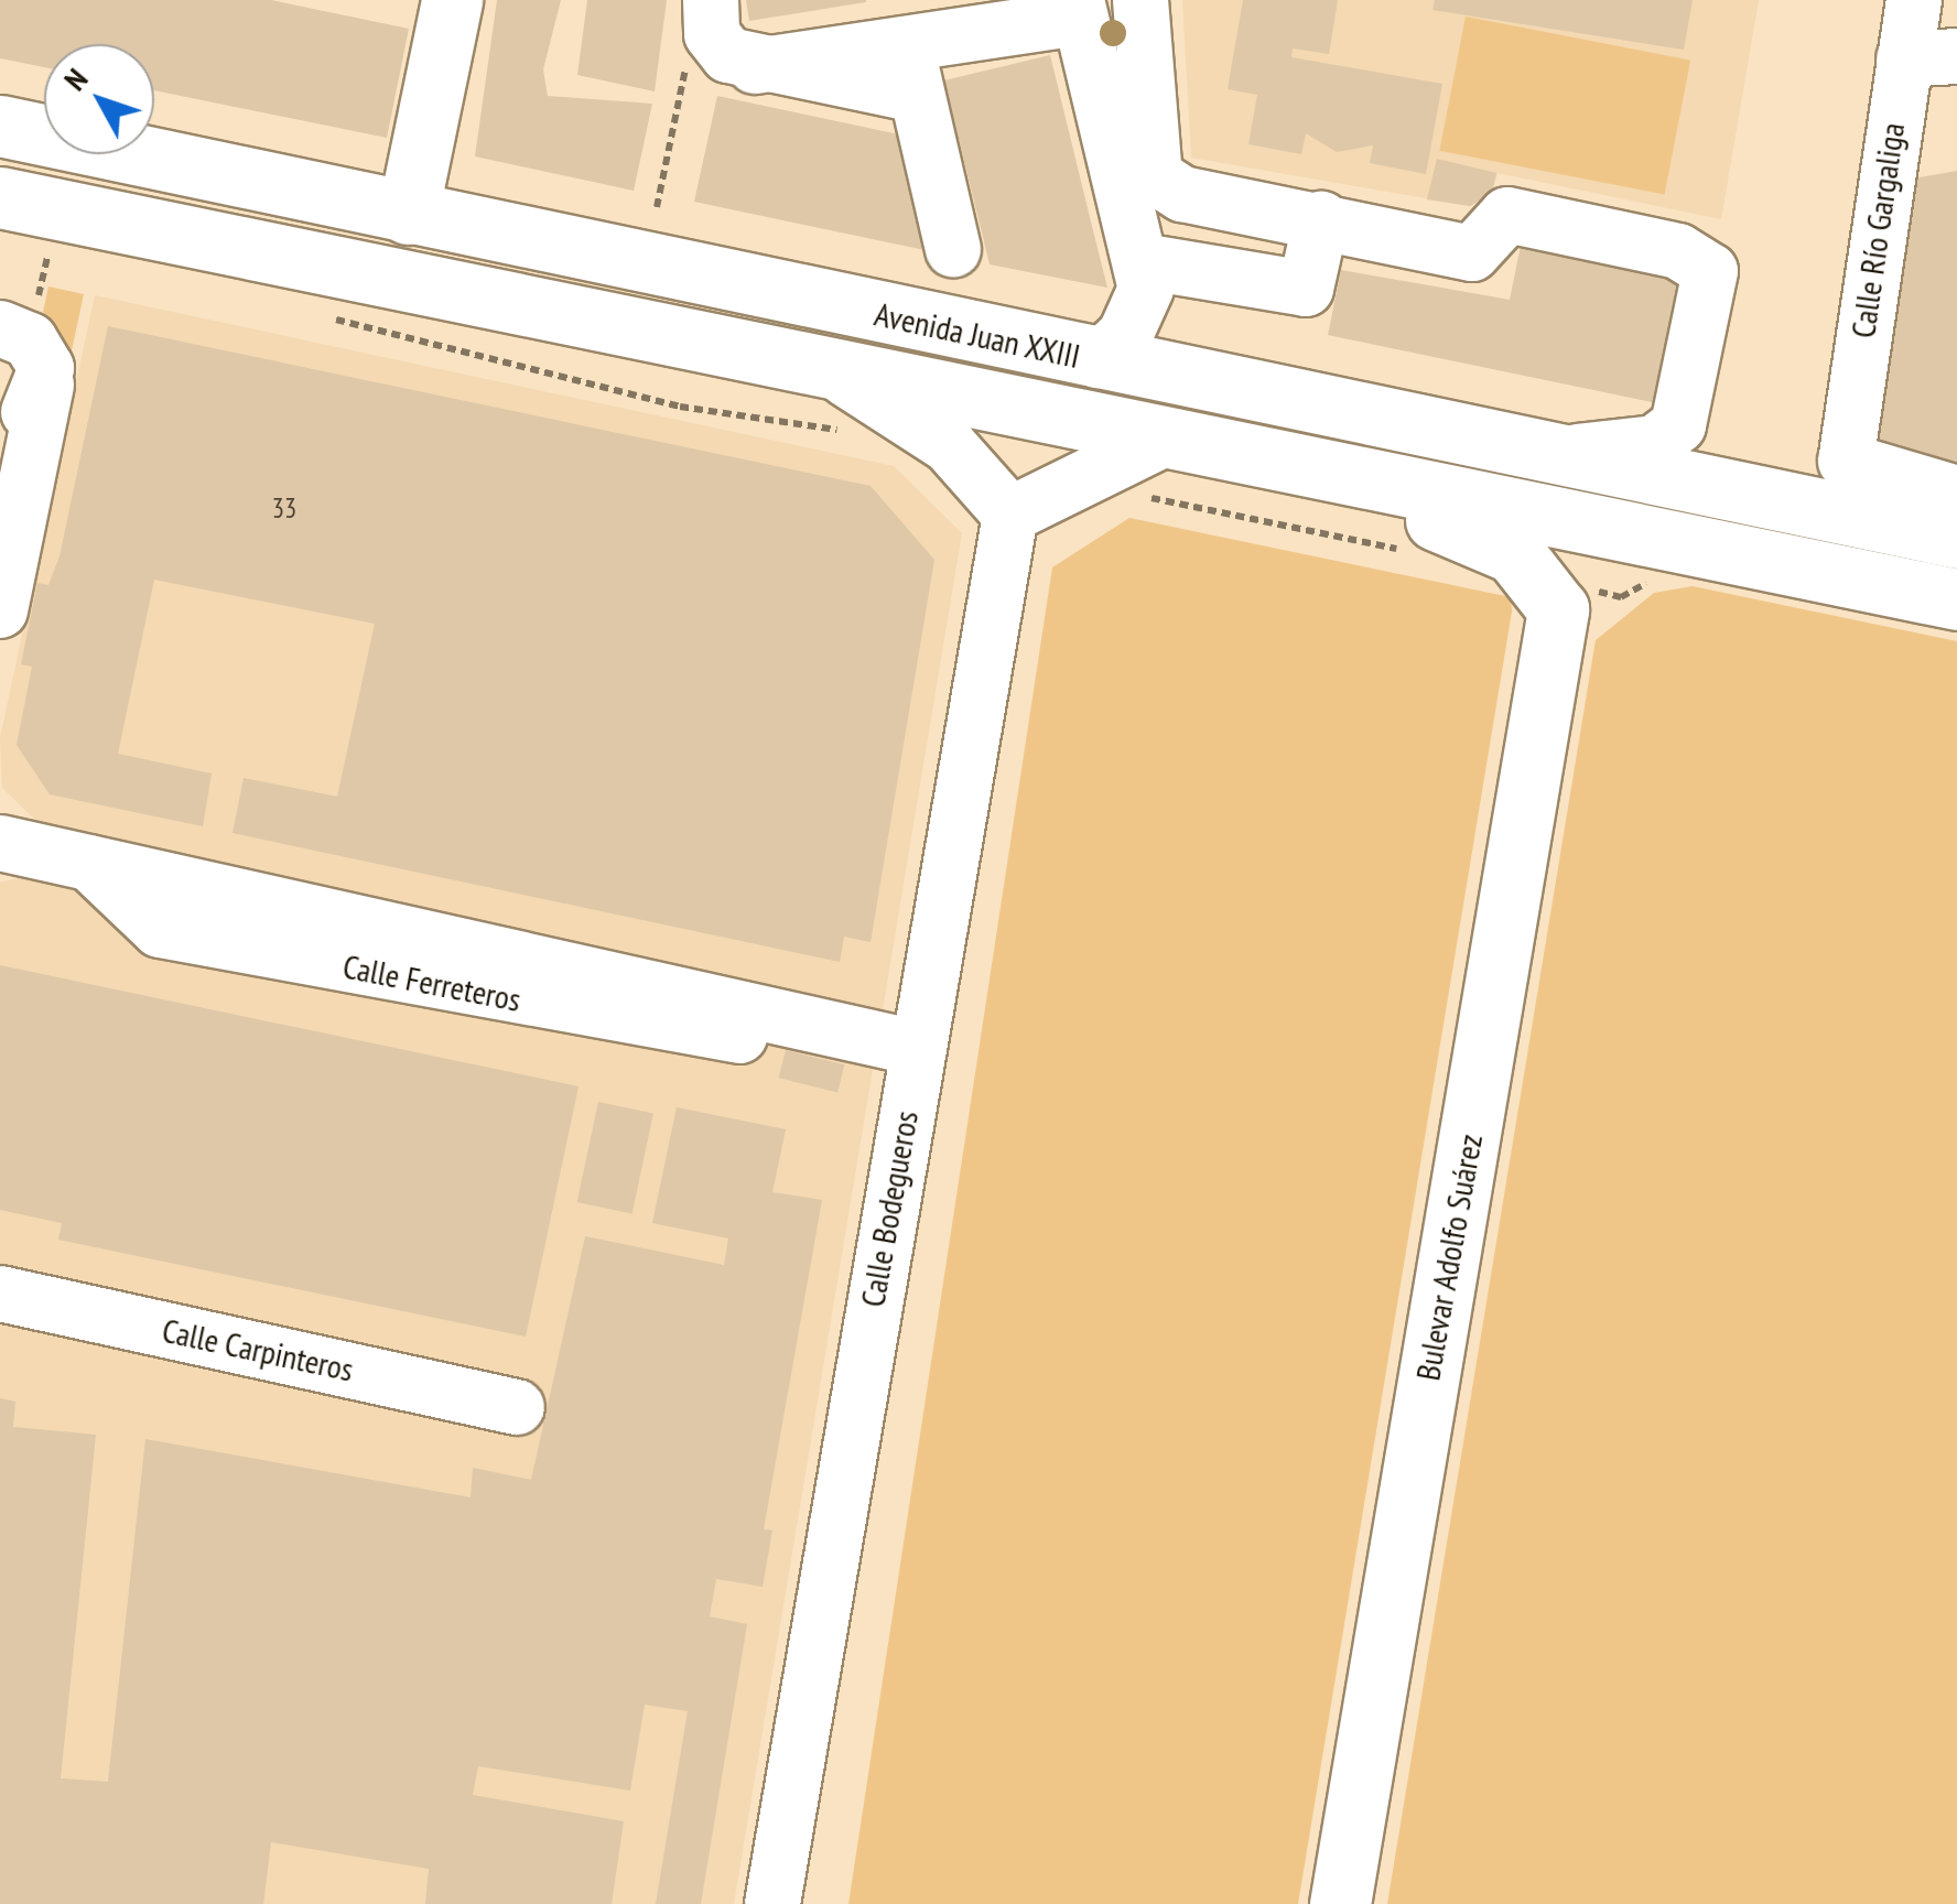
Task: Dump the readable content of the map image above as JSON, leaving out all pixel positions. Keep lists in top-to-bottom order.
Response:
{
  "streets": {
    "main road": ["Avenida Juan XXIII", "Bulevar Adolfo Suárez"],
    "street": [
      "Calle Río Gargaliga",
      "Calle Ferreteros",
      "Calle Bodegueros",
      "Calle Carpinteros"
    ]
  },
  "crossings": [
    ["Avenida Juan XXIII", "Bulevar Adolfo Suárez"],
    ["Calle Ferreteros", "Calle Bodegueros"]
  ],
  "house_numbers": ["33"],
  "north": "top left"
}
